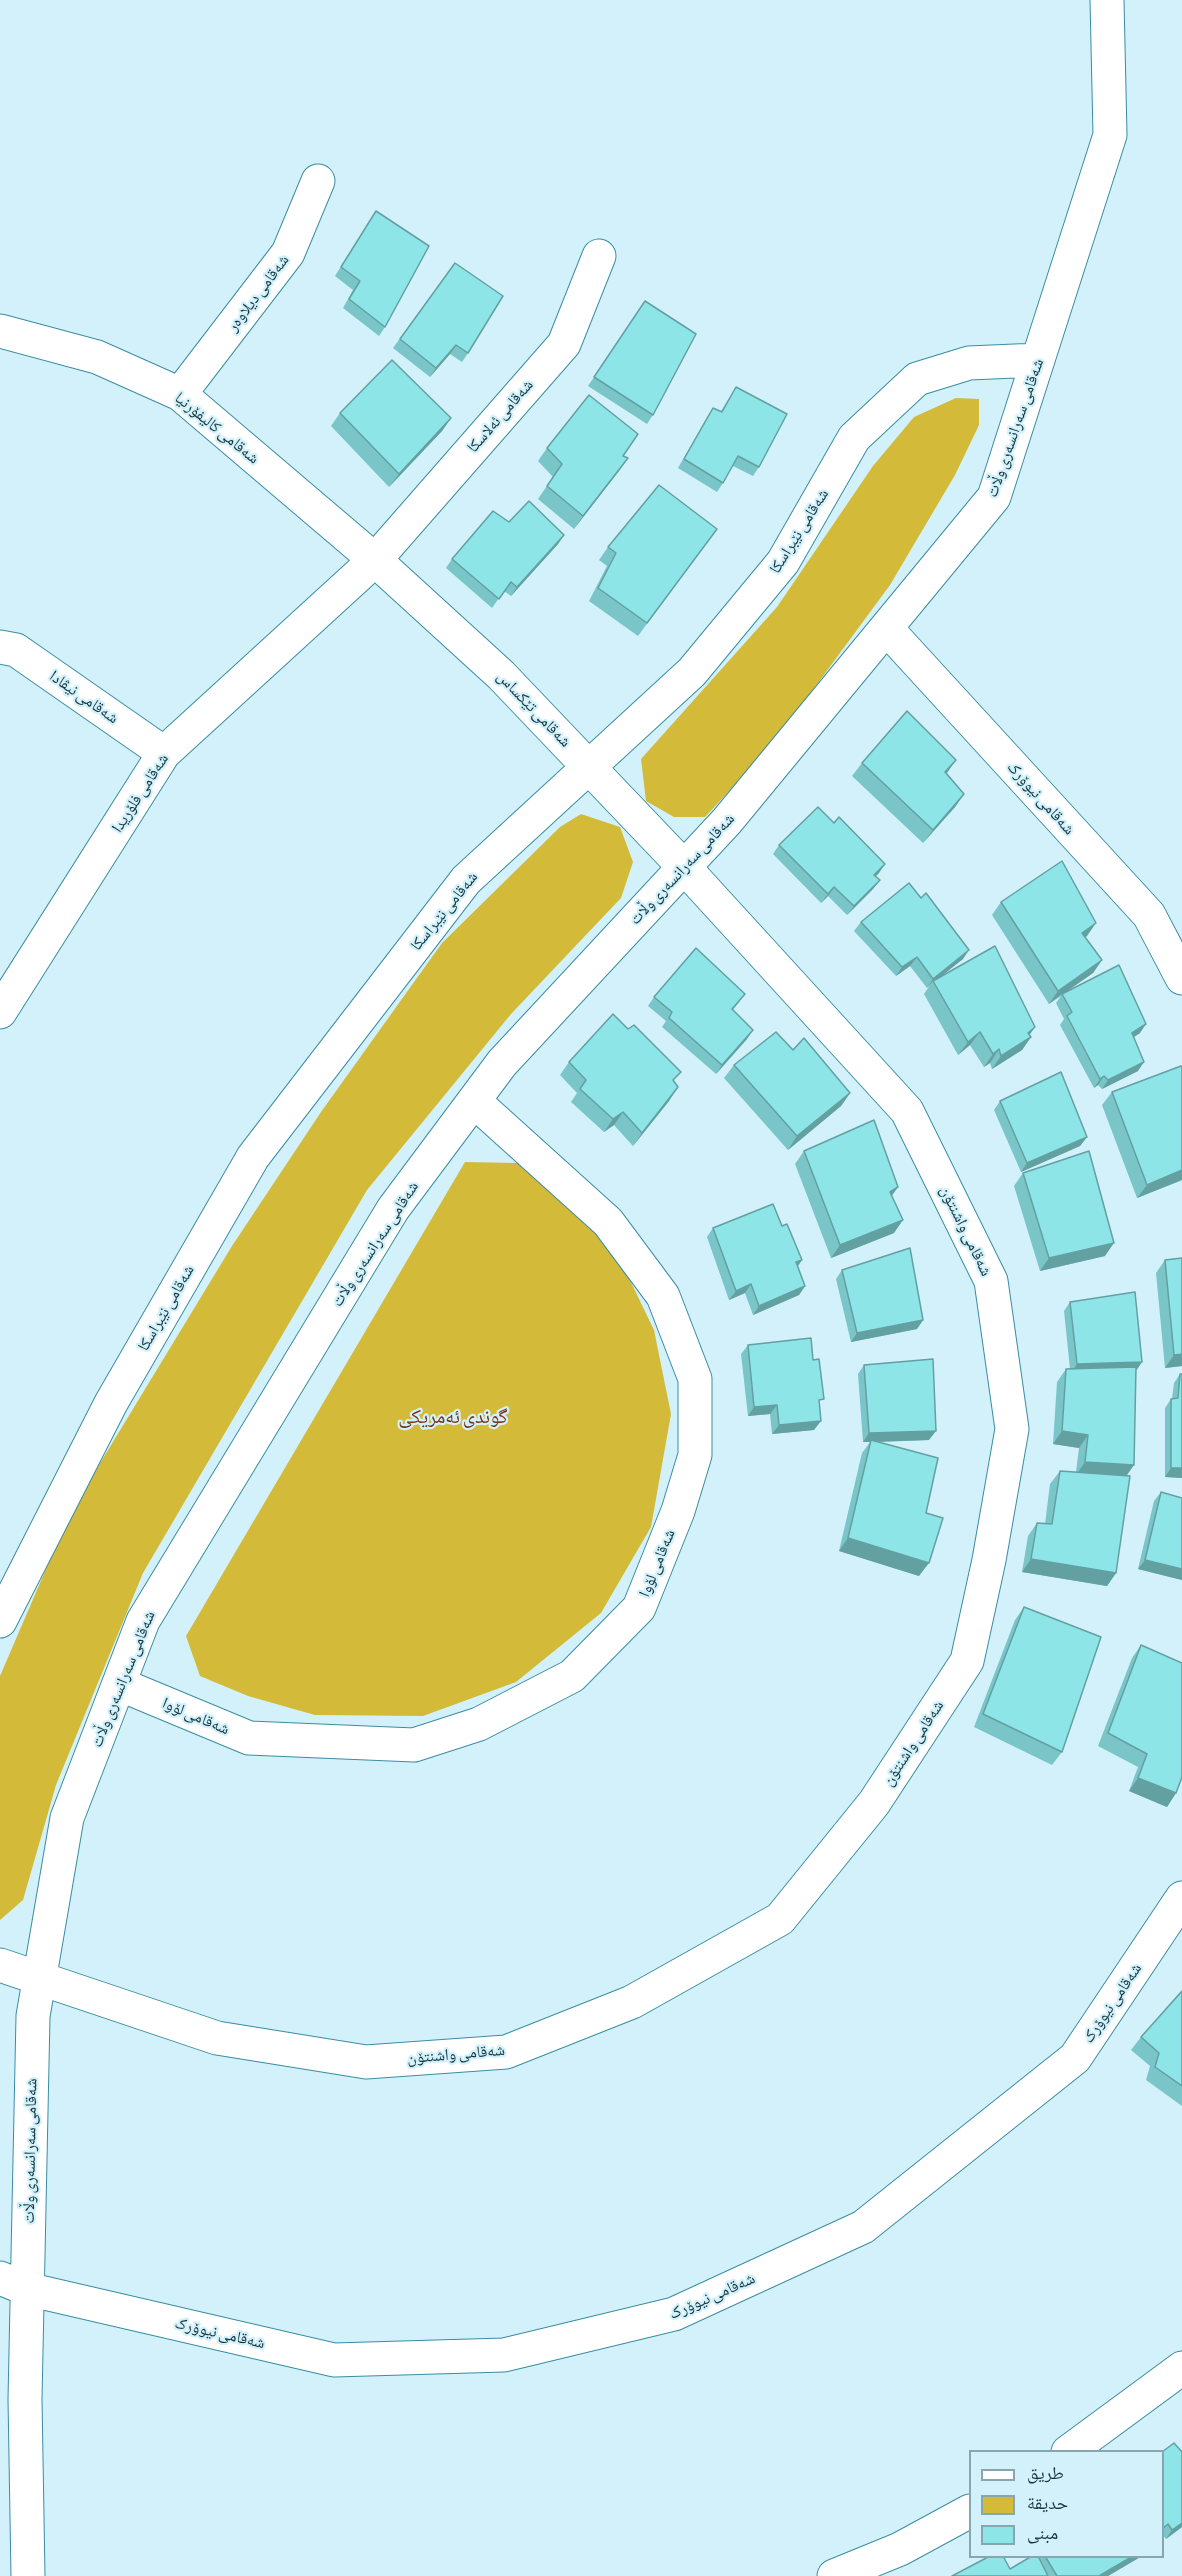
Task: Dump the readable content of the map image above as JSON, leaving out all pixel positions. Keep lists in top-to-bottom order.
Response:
{
  "streets": {
    "street": [
      "شەقامی دیلاوەر",
      "شەقامی ئەلاسکا",
      "شەقامی کالیفۆرنیا",
      "شەقامی سەرانسەری وڵات",
      "شەقامی نێبراسکا",
      "شەقامی نیڤادا",
      "شەقامی تێکساس",
      "شەقامی فلۆریدا",
      "شەقامی نیوۆرک",
      "شەقامی واشنتۆن",
      "شەقامی لۆوا"
    ]
  },
  "crossings": [
    ["شەقامی دیلاوەر", "شەقامی کالیفۆرنیا"],
    ["شەقامی ئەلاسکا", "شەقامی کالیفۆرنیا"],
    ["شەقامی ئەلاسکا", "شەقامی تێکساس"],
    ["شەقامی ئەلاسکا", "شەقامی فلۆریدا"],
    ["شەقامی کالیفۆرنیا", "شەقامی تێکساس"],
    ["شەقامی کالیفۆرنیا", "شەقامی فلۆریدا"],
    ["شەقامی سەرانسەری وڵات", "شەقامی نێبراسکا"],
    ["شەقامی سەرانسەری وڵات", "شەقامی تێکساس"],
    ["شەقامی سەرانسەری وڵات", "شەقامی نیوۆرک"],
    ["شەقامی سەرانسەری وڵات", "شەقامی واشنتۆن"],
    ["شەقامی سەرانسەری وڵات", "شەقامی لۆوا"],
    ["شەقامی نێبراسکا", "شەقامی تێکساس"],
    ["شەقامی نیڤادا", "شەقامی فلۆریدا"],
    ["شەقامی تێکساس", "شەقامی فلۆریدا"],
    ["شەقامی تێکساس", "شەقامی واشنتۆن"]
  ],
  "districts": ["گوندی ئەمریکی"],
  "legend": ["طريق", "حديقة", "مبنى"]
}
